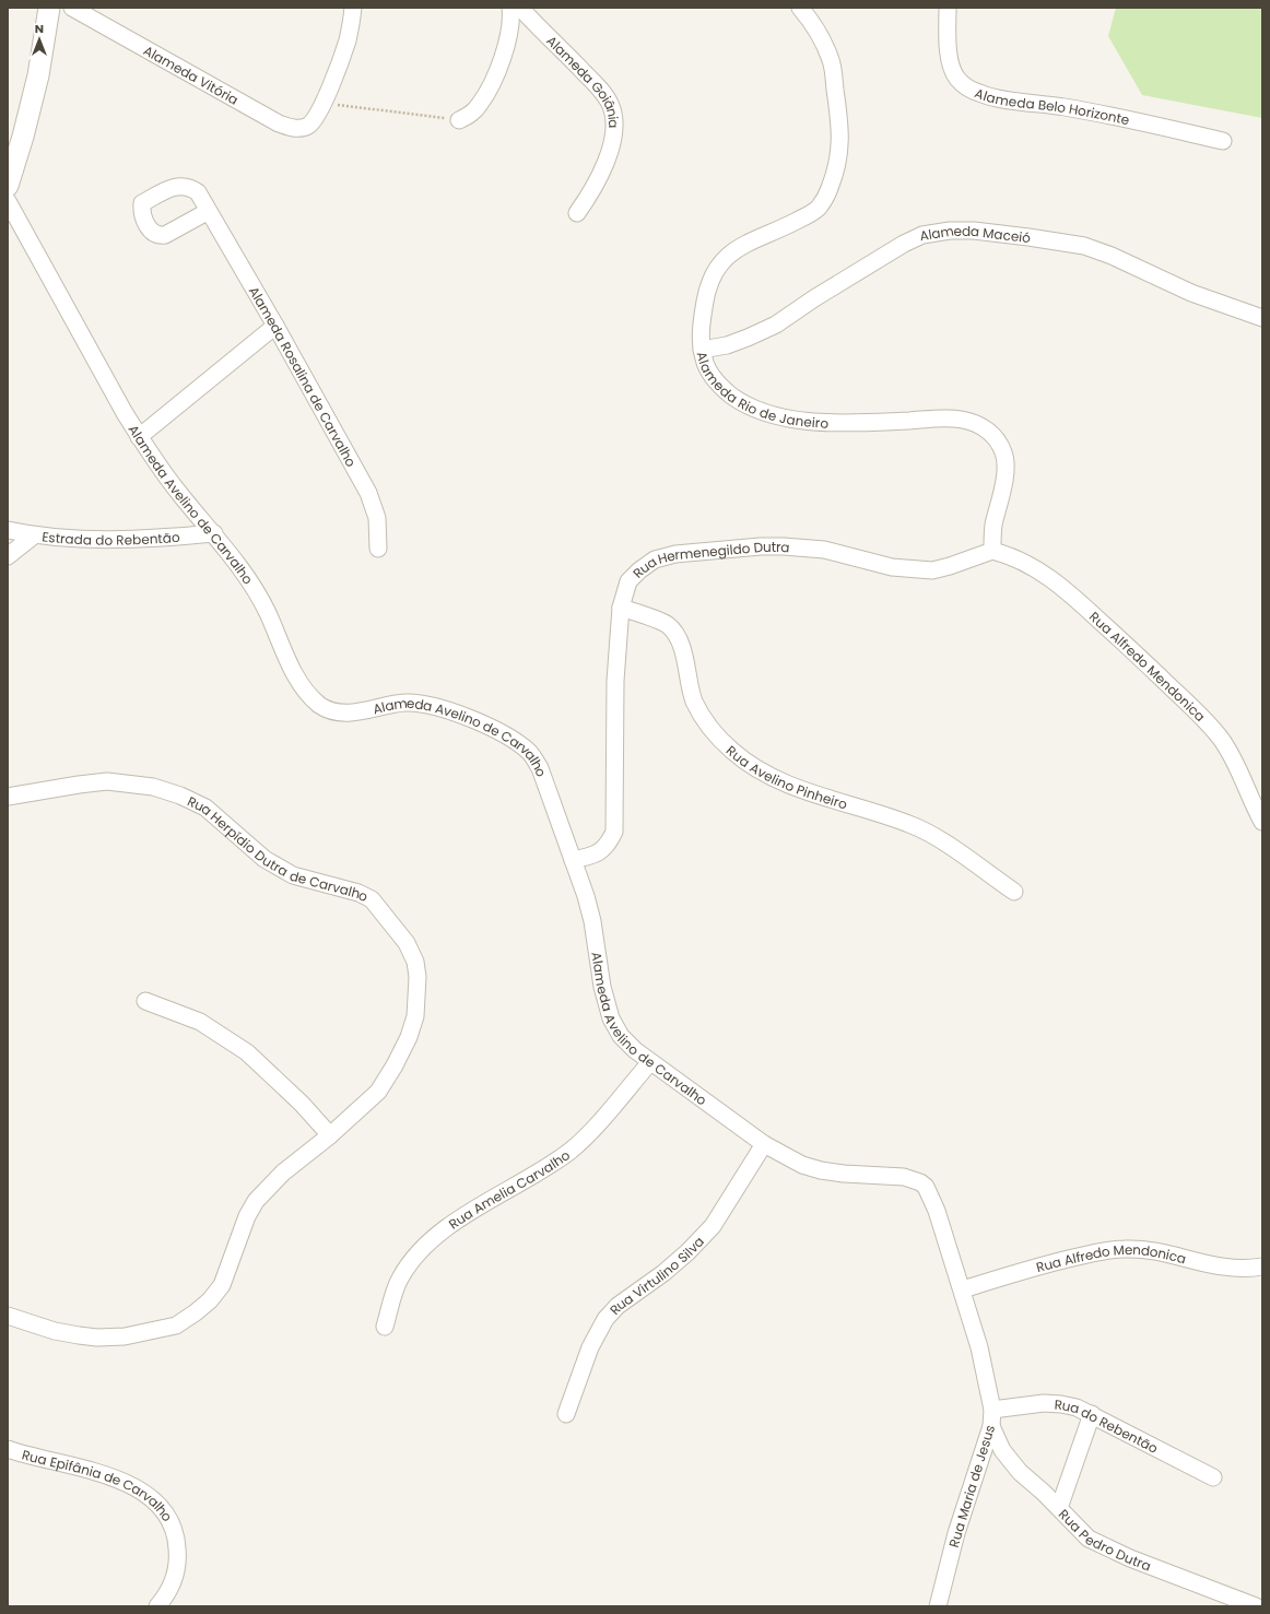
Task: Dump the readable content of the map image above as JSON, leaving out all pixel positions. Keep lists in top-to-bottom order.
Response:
{
  "streets": {
    "street": [
      "Alameda Vitória",
      "Alameda Goiânia",
      "Alameda Belo Horizonte",
      "Alameda Maceió",
      "Alameda Rosalina de Carvalho",
      "Alameda Rio de Janeiro",
      "Alameda Avelino de Carvalho",
      "Estrada do Rebentão",
      "Rua Hermenegildo Dutra",
      "Rua Alfredo Mendonica",
      "Rua Avelino Pinheiro",
      "Rua Herpídio Dutra de Carvalho",
      "Rua Amelia Carvalho",
      "Rua Virtulino Silva",
      "Rua do Rebentão",
      "Rua Maria de Jesus",
      "Rua Epifânia de Carvalho",
      "Rua Pedro Dutra"
    ]
  },
  "crossings": [
    ["Alameda Maceió", "Alameda Rio de Janeiro"],
    ["Alameda Rio de Janeiro", "Rua Hermenegildo Dutra"],
    ["Alameda Rio de Janeiro", "Rua Alfredo Mendonica"],
    ["Alameda Avelino de Carvalho", "Estrada do Rebentão"],
    ["Alameda Avelino de Carvalho", "Rua Hermenegildo Dutra"],
    ["Alameda Avelino de Carvalho", "Rua Alfredo Mendonica"],
    ["Alameda Avelino de Carvalho", "Rua Amelia Carvalho"],
    ["Alameda Avelino de Carvalho", "Rua Virtulino Silva"],
    ["Alameda Avelino de Carvalho", "Rua Maria de Jesus"],
    ["Rua Hermenegildo Dutra", "Rua Alfredo Mendonica"],
    ["Rua Hermenegildo Dutra", "Rua Avelino Pinheiro"],
    ["Rua Alfredo Mendonica", "Rua Maria de Jesus"],
    ["Rua do Rebentão", "Rua Maria de Jesus"],
    ["Rua do Rebentão", "Rua Pedro Dutra"],
    ["Rua Maria de Jesus", "Rua Pedro Dutra"]
  ],
  "north": "top"
}
